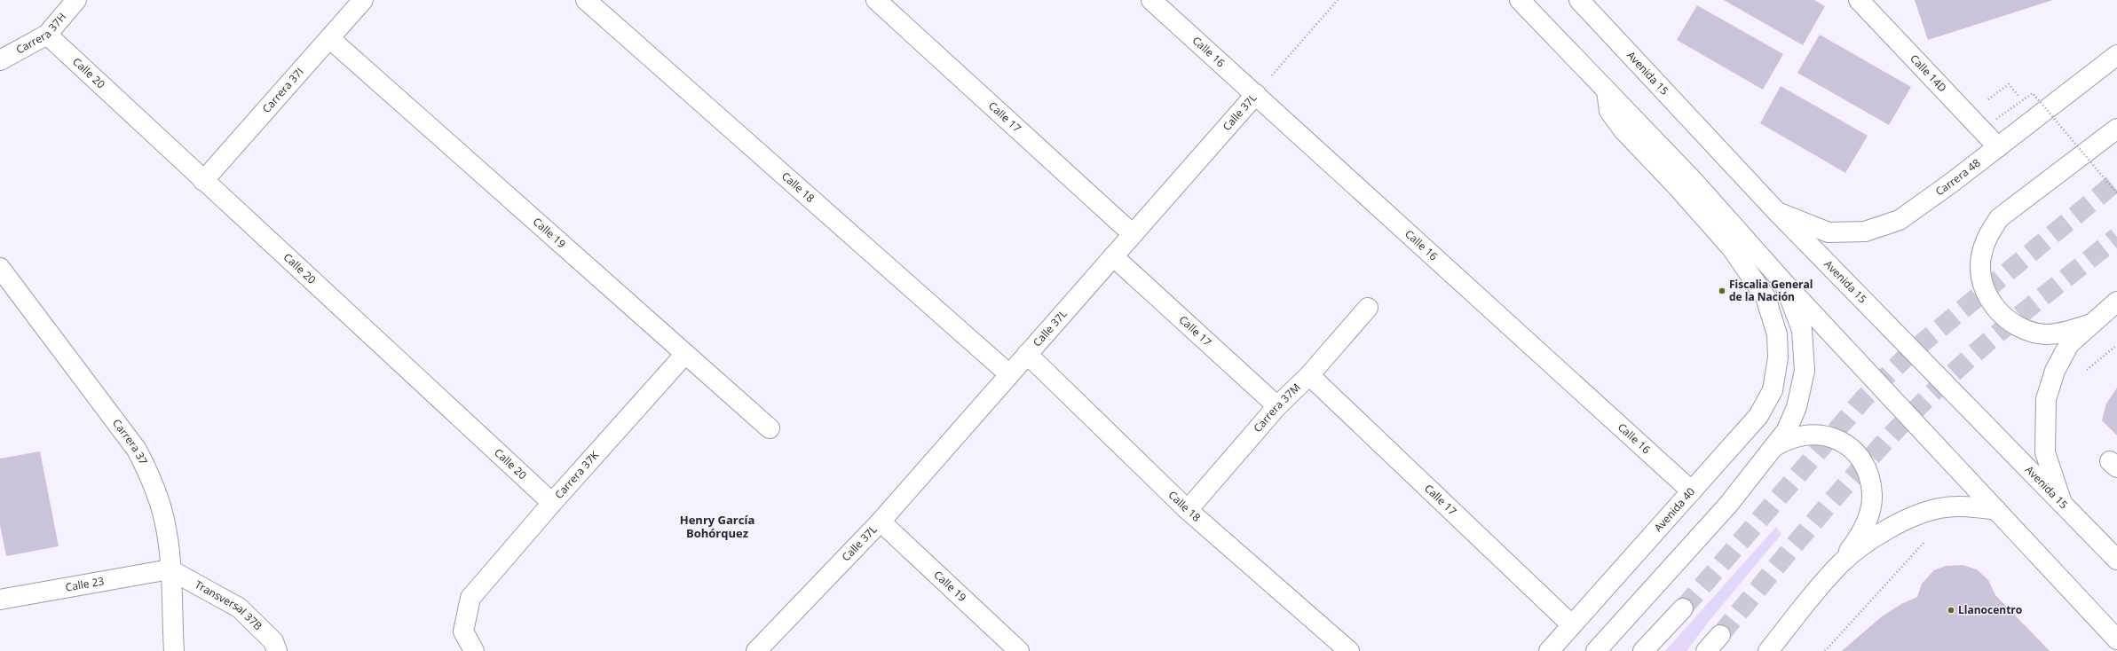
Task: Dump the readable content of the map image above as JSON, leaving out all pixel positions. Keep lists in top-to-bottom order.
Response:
{
  "streets": {
    "main road": [
      "Carrera 37H",
      "Calle 16",
      "Calle 20",
      "Avenida 15",
      "Calle 14D",
      "Carrera 37I",
      "Calle 37L",
      "Calle 17",
      "Carrera 48",
      "Calle 18",
      "Calle 19",
      "Carrera 37M",
      "Carrera 37",
      "Carrera 37K",
      "Avenida 40",
      "Calle 23",
      "Transversal 37B"
    ]
  },
  "crossings": [
    ["Carrera 37H", "Calle 20"],
    ["Calle 16", "Calle 37L"],
    ["Calle 16", "Avenida 40"],
    ["Calle 20", "Carrera 37I"],
    ["Calle 20", "Carrera 37K"],
    ["Avenida 15", "Carrera 48"],
    ["Calle 14D", "Carrera 48"],
    ["Carrera 37I", "Calle 19"],
    ["Calle 37L", "Calle 17"],
    ["Calle 37L", "Calle 18"],
    ["Calle 37L", "Calle 19"],
    ["Calle 17", "Carrera 37M"],
    ["Calle 17", "Avenida 40"],
    ["Calle 18", "Carrera 37M"],
    ["Calle 19", "Carrera 37K"],
    ["Carrera 37", "Calle 23"],
    ["Carrera 37", "Transversal 37B"],
    ["Calle 23", "Transversal 37B"]
  ],
  "districts": ["Henry García Bohórquez"],
  "places": ["Fiscalia General de la Nación", "Llanocentro"]
}
